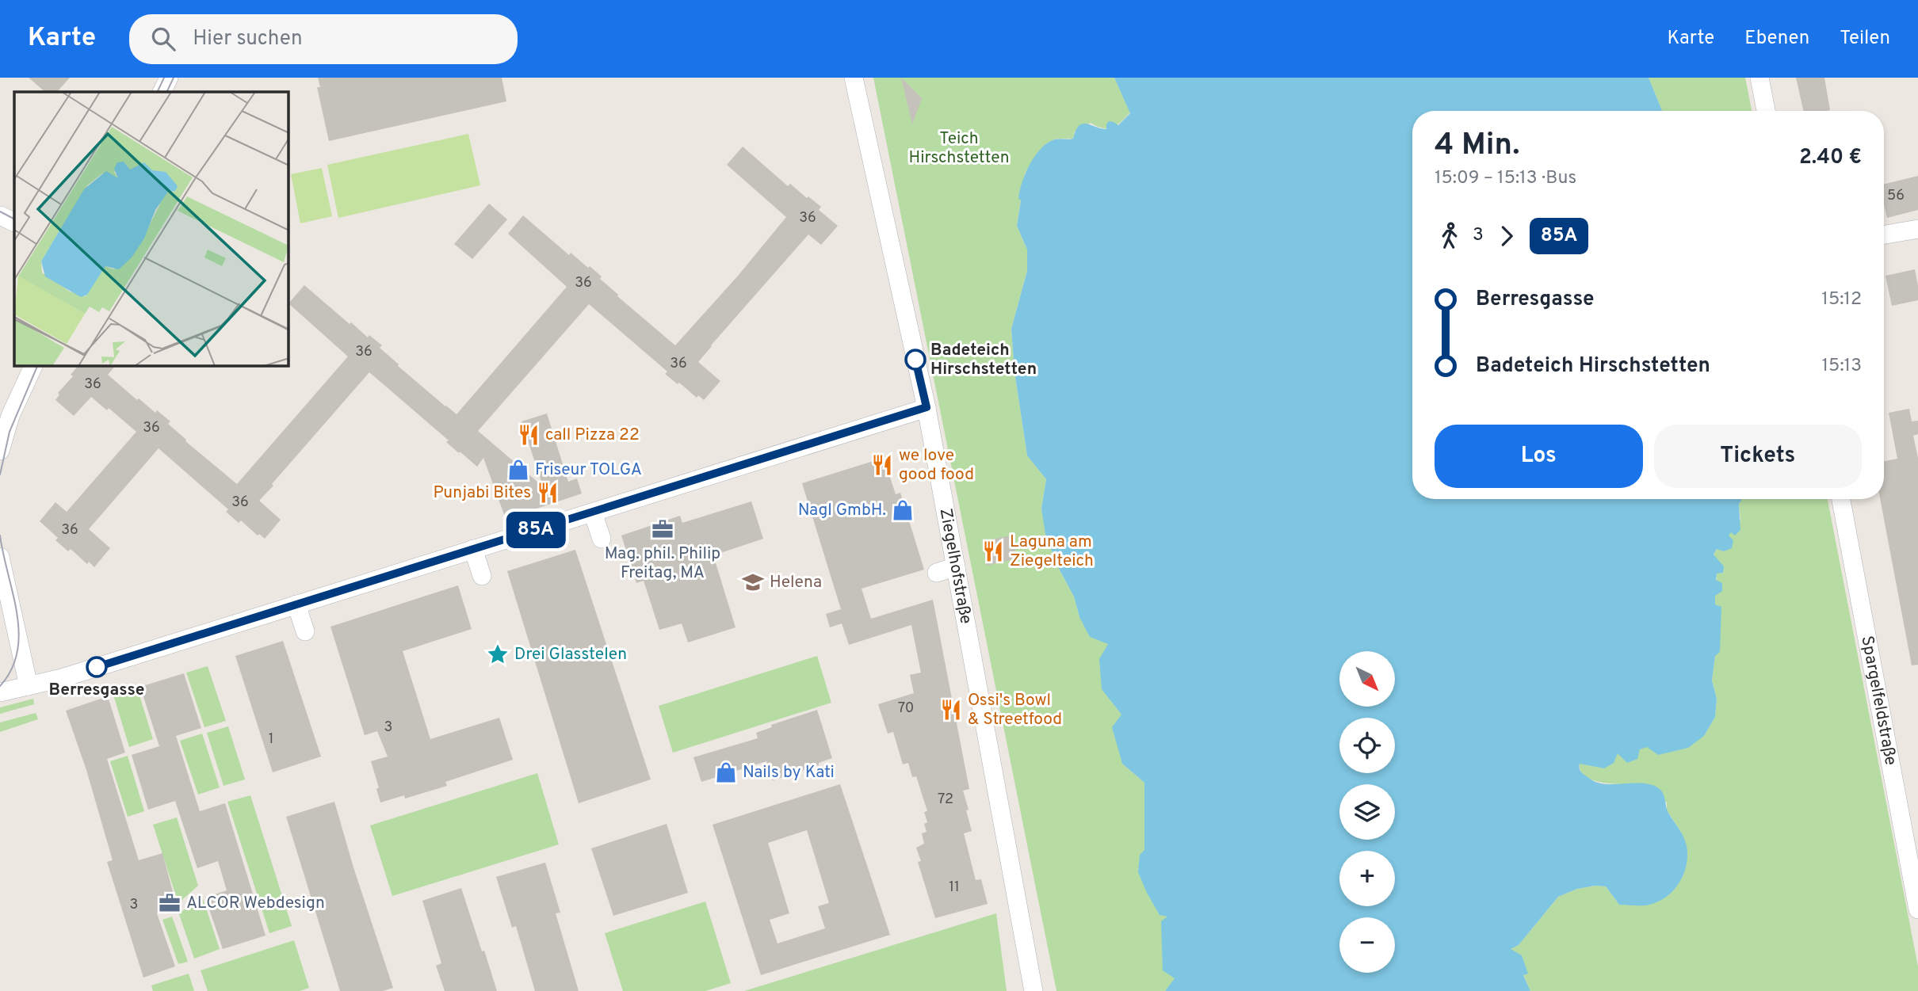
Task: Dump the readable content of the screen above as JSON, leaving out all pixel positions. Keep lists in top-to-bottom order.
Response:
{
  "streets": {
    "street": ["Ziegelhofstraße", "Spargelfeldstraße"]
  },
  "parks": ["Teich Hirschstetten"],
  "places": {
    "other": ["Badeteich Hirschstetten", "Berresgasse"],
    "restaurant": [
      "call Pizza 22",
      "we love good food",
      "Punjabi Bites",
      "Laguna am Ziegelteich",
      "Ossi's Bowl & Streetfood"
    ],
    "shop": ["Friseur TOLGA", "Nagl GmbH.", "Nails by Kati"],
    "office": ["Mag. phil. Philip Freitag, MA", "ALCOR Webdesign"],
    "school or university": ["Helena"],
    "place": ["Drei Glasstelen"]
  },
  "lines": ["bus line 85A"],
  "house_numbers": [
    "56",
    "36",
    "36",
    "36",
    "36",
    "36",
    "36",
    "36",
    "36",
    "70",
    "3",
    "1",
    "72",
    "11",
    "3"
  ],
  "north": "bottom right",
  "page": {
    "header": "Karte",
    "search": "Hier suchen",
    "nav": ["Karte", "Ebenen", "Teilen"],
    "on_map": "85A",
    "heading": ["4 Min.", "15:09 – 15:13 · Bus", "2.40 €"],
    "legs": ["3", "85A"],
    "list": [
      {
        "name": "Berresgasse",
        "value": "15:12"
      },
      {
        "name": "Badeteich Hirschstetten",
        "value": "15:13"
      }
    ],
    "buttons": ["Los", "Tickets"],
    "map_buttons": ["+", "−"]
  }
}
